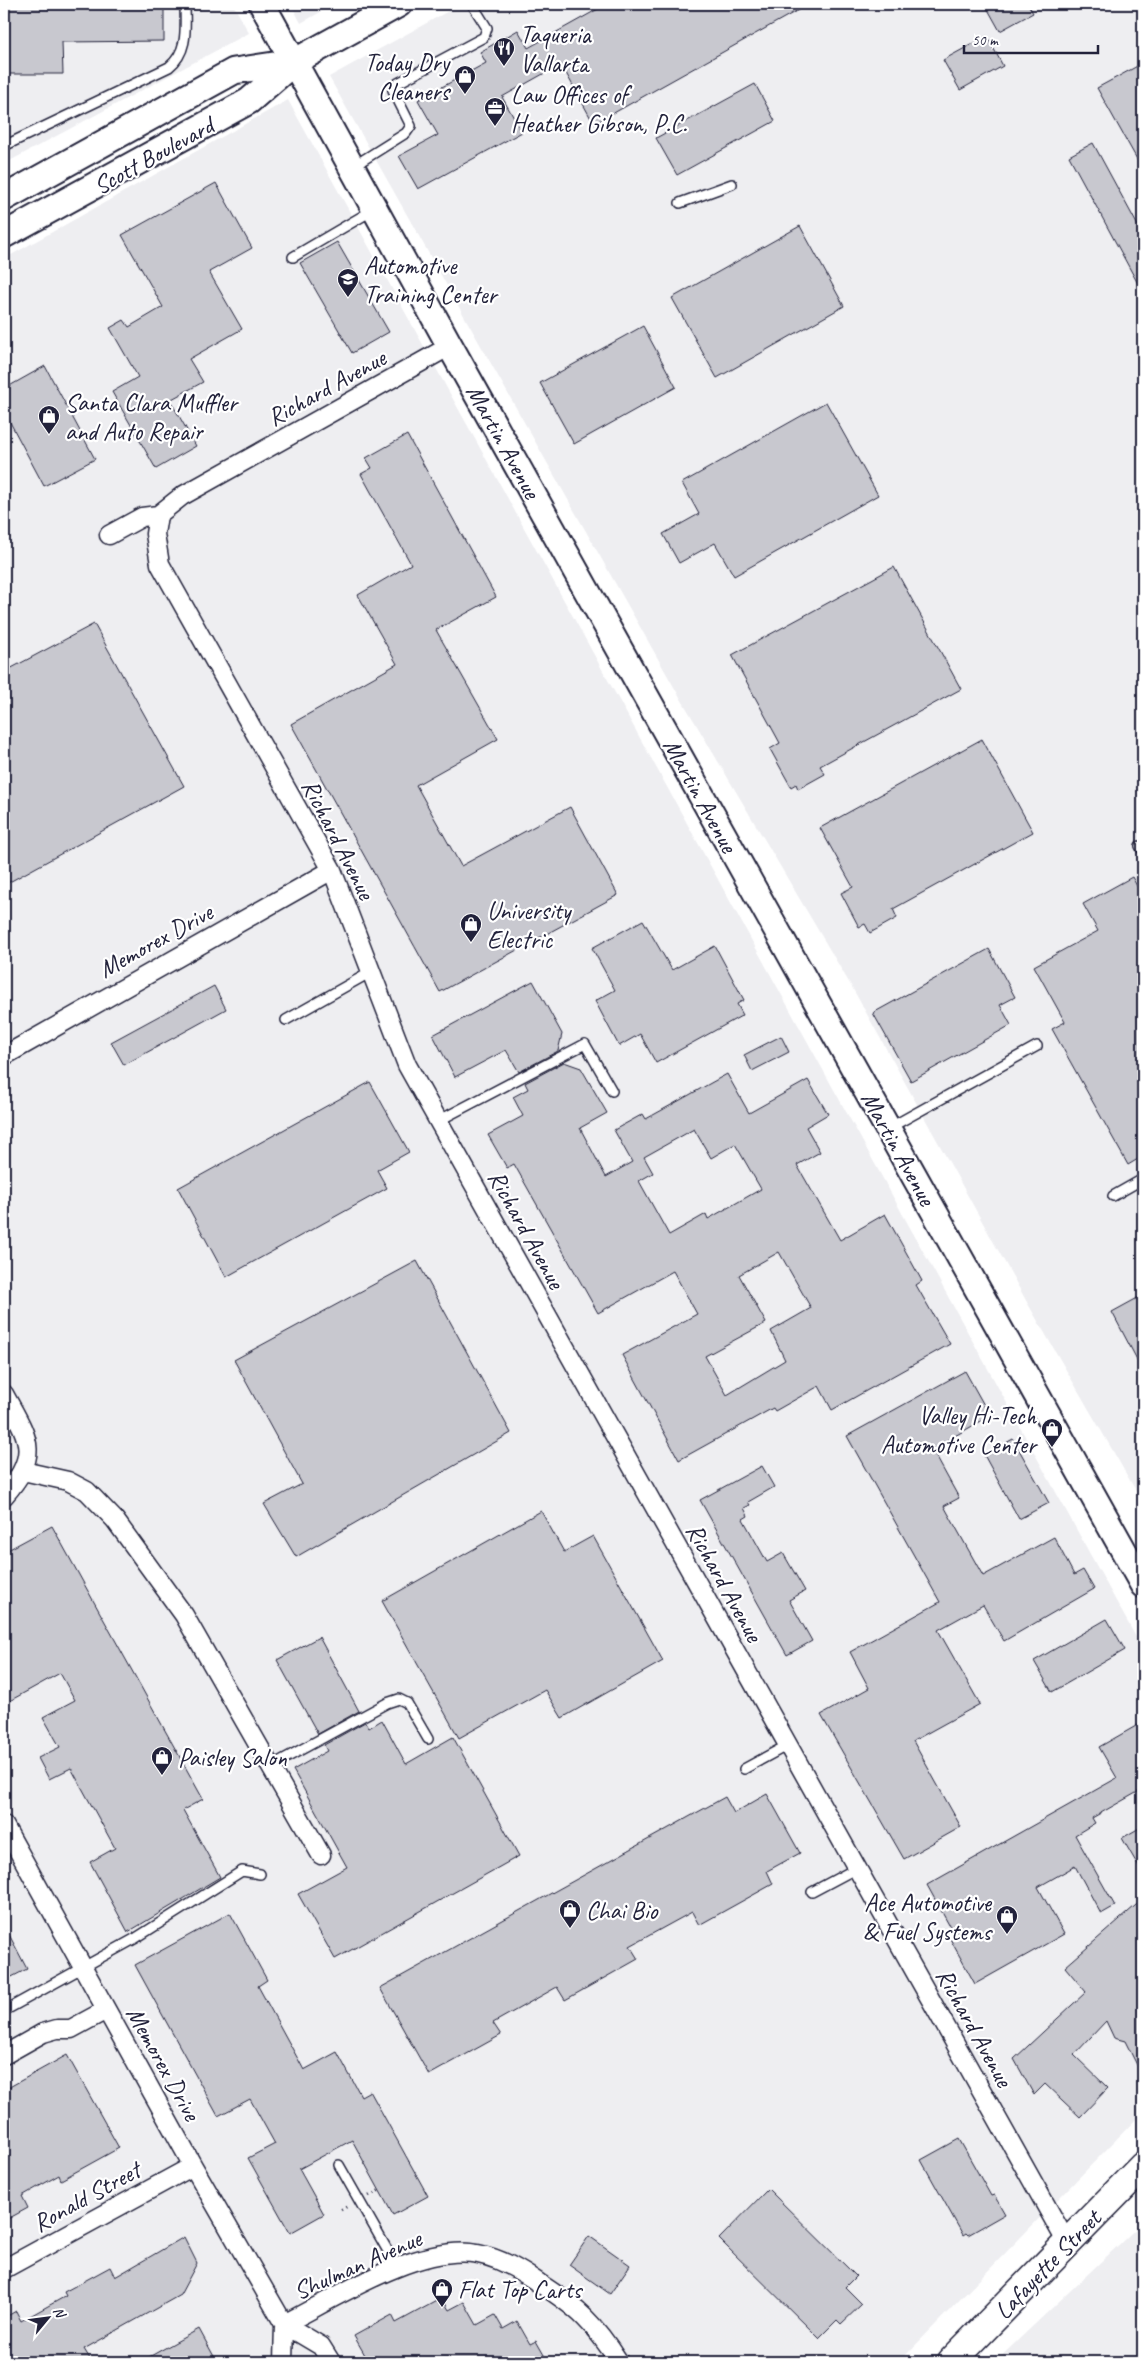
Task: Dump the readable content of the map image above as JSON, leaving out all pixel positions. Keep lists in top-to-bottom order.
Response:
{
  "streets": {
    "main road": ["Lafayette Street"],
    "street": [
      "Scott Boulevard",
      "Richard Avenue",
      "Martin Avenue",
      "Memorex Drive",
      "Ronald Street",
      "Shulman Avenue"
    ]
  },
  "crossings": [
    ["Scott Boulevard", "Martin Avenue"],
    ["Richard Avenue", "Martin Avenue"],
    ["Richard Avenue", "Memorex Drive"],
    ["Richard Avenue", "Lafayette Street"],
    ["Memorex Drive", "Ronald Street"],
    ["Memorex Drive", "Shulman Avenue"]
  ],
  "places": {
    "restaurant": ["Taqueria Vallarta"],
    "shop": [
      "Today Dry Cleaners",
      "Santa Clara Muffler and Auto Repair",
      "University Electric",
      "Valley Hi-Tech Automotive Center",
      "Paisley Salon",
      "Chai Bio",
      "Ace Automotive & Fuel Systems",
      "Flat Top Carts"
    ],
    "office": ["Law Offices of Heather Gibson, P.C."],
    "school or university": ["Automotive Training Center"]
  },
  "scale_bar": "50 m",
  "north": "top right"
}
